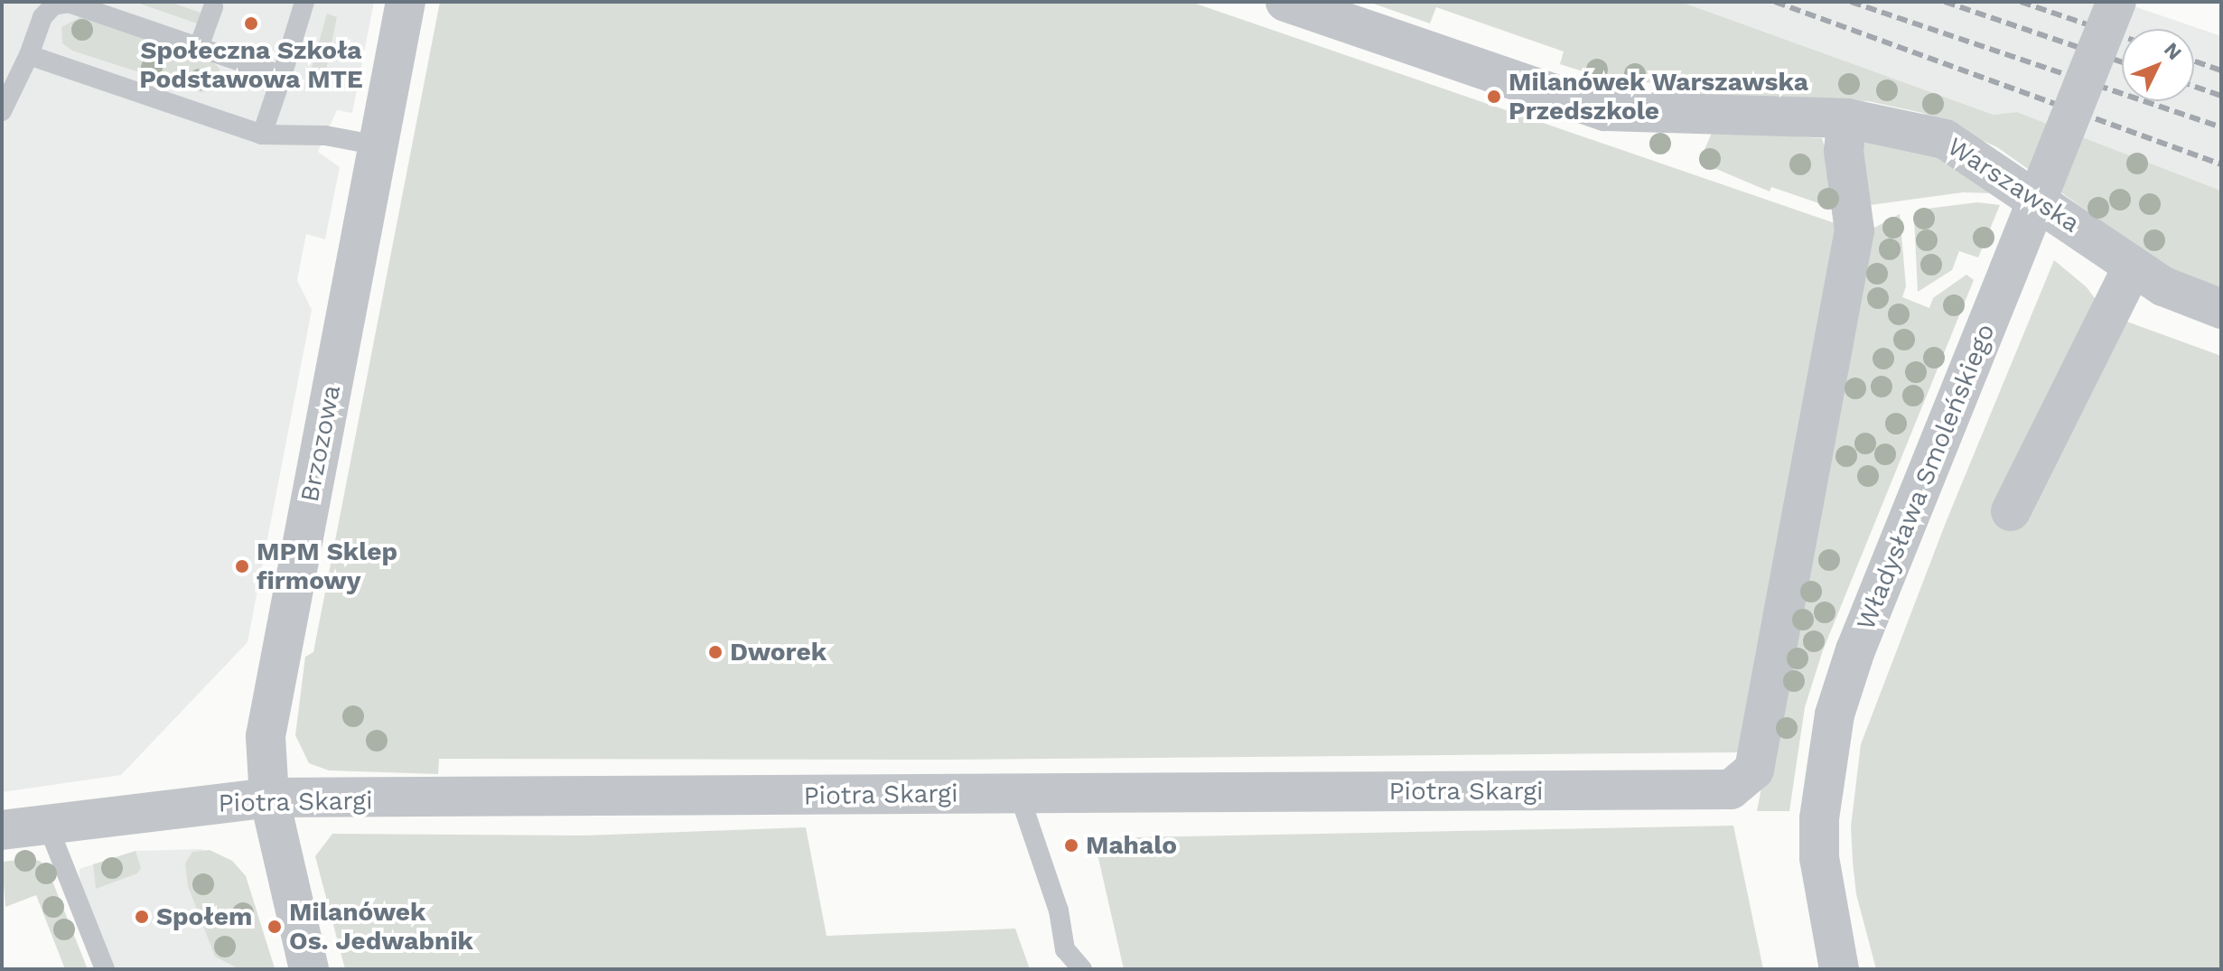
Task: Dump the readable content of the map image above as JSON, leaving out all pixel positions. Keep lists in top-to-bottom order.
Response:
{
  "streets": {
    "street": [
      "Warszawska",
      "Brzozowa",
      "Władysława Smoleńskiego",
      "Piotra Skargi"
    ]
  },
  "crossings": [
    ["Warszawska", "Piotra Skargi"],
    ["Brzozowa", "Piotra Skargi"]
  ],
  "places": [
    "Społeczna Szkoła Podstawowa MTE",
    "Milanówek Warszawska Przedszkole",
    "MPM Sklep firmowy",
    "Dworek",
    "Mahalo",
    "Społem",
    "Milanówek Os. Jedwabnik"
  ],
  "north": "top right"
}
